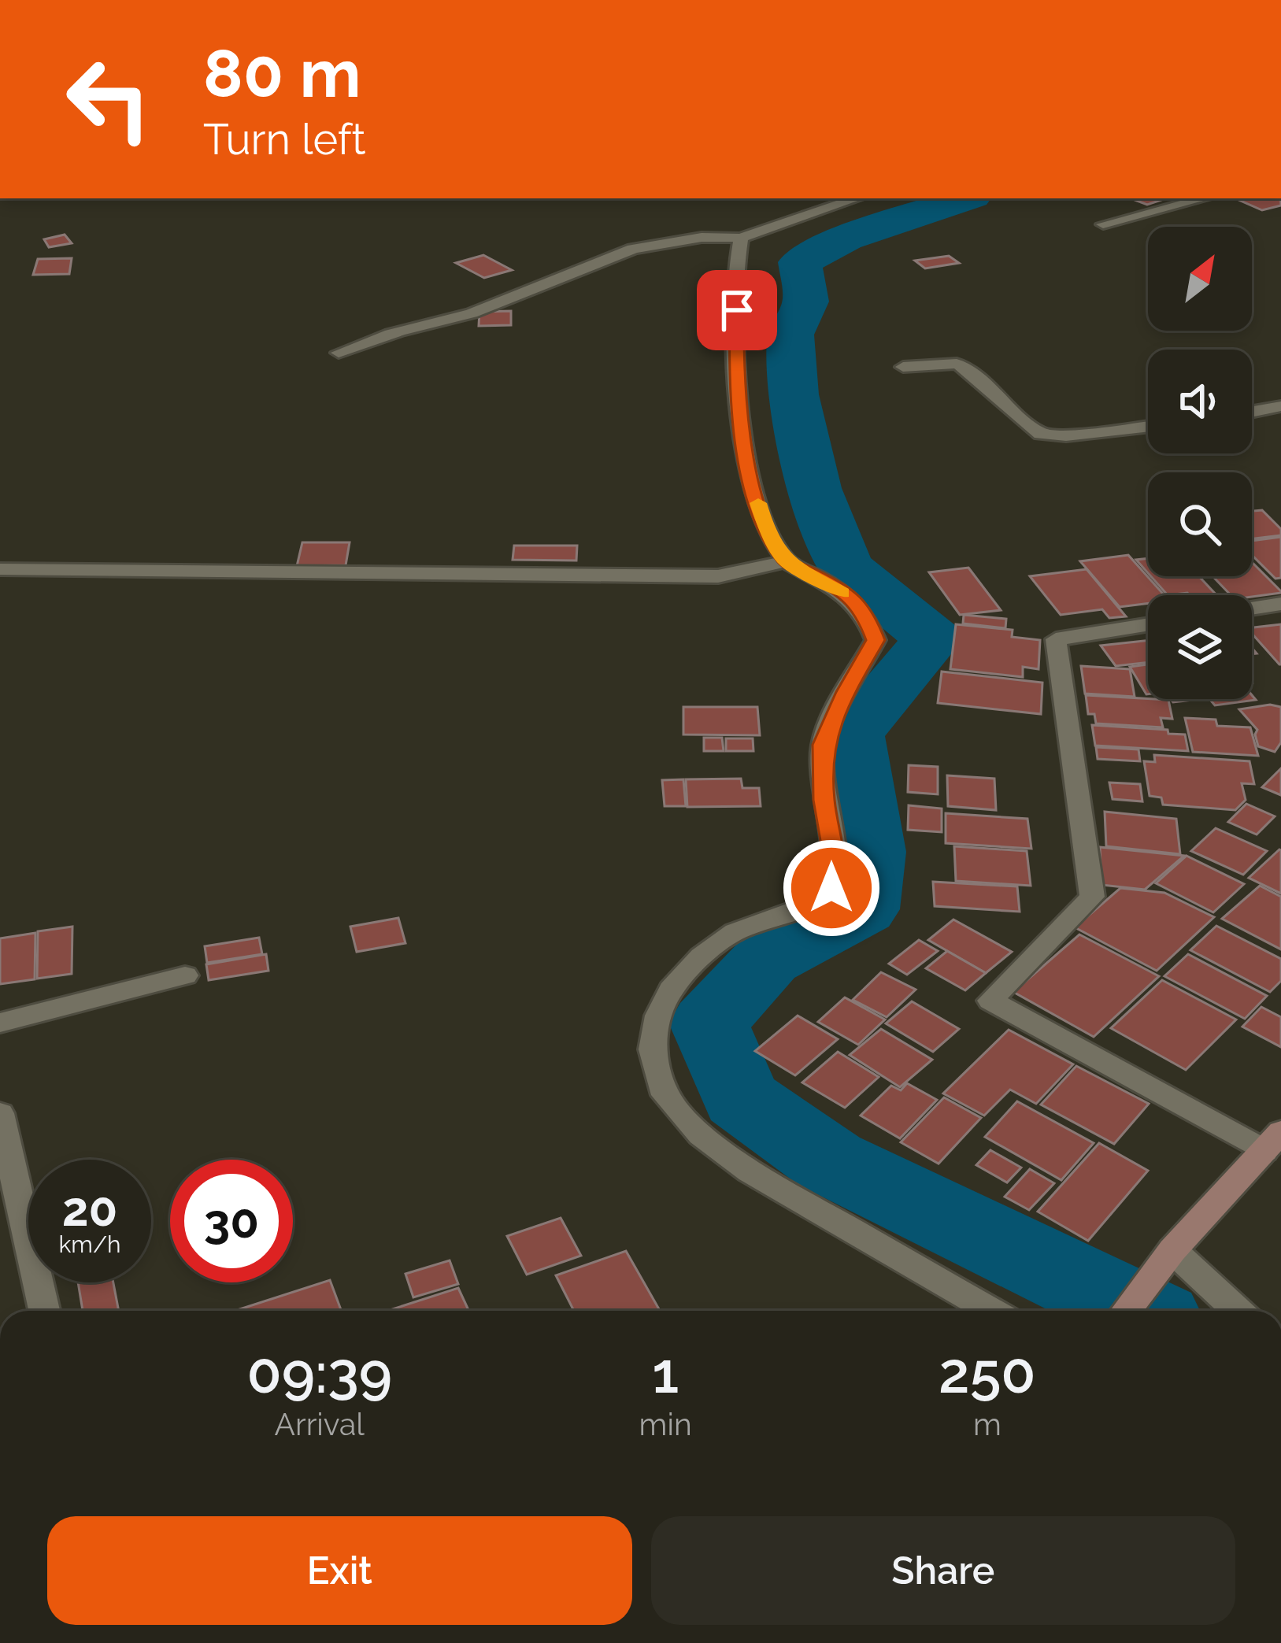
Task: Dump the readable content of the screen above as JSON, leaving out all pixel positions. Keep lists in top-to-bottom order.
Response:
{
  "north": "top right",
  "page": {
    "turn": ["80 m", "Turn left"],
    "speed": "20 km/h",
    "limit": "30",
    "eta": [
      "09:39",
      "Arrival",
      "1",
      "min",
      "250",
      "m"
    ],
    "buttons": ["Exit", "Share"]
  }
}
